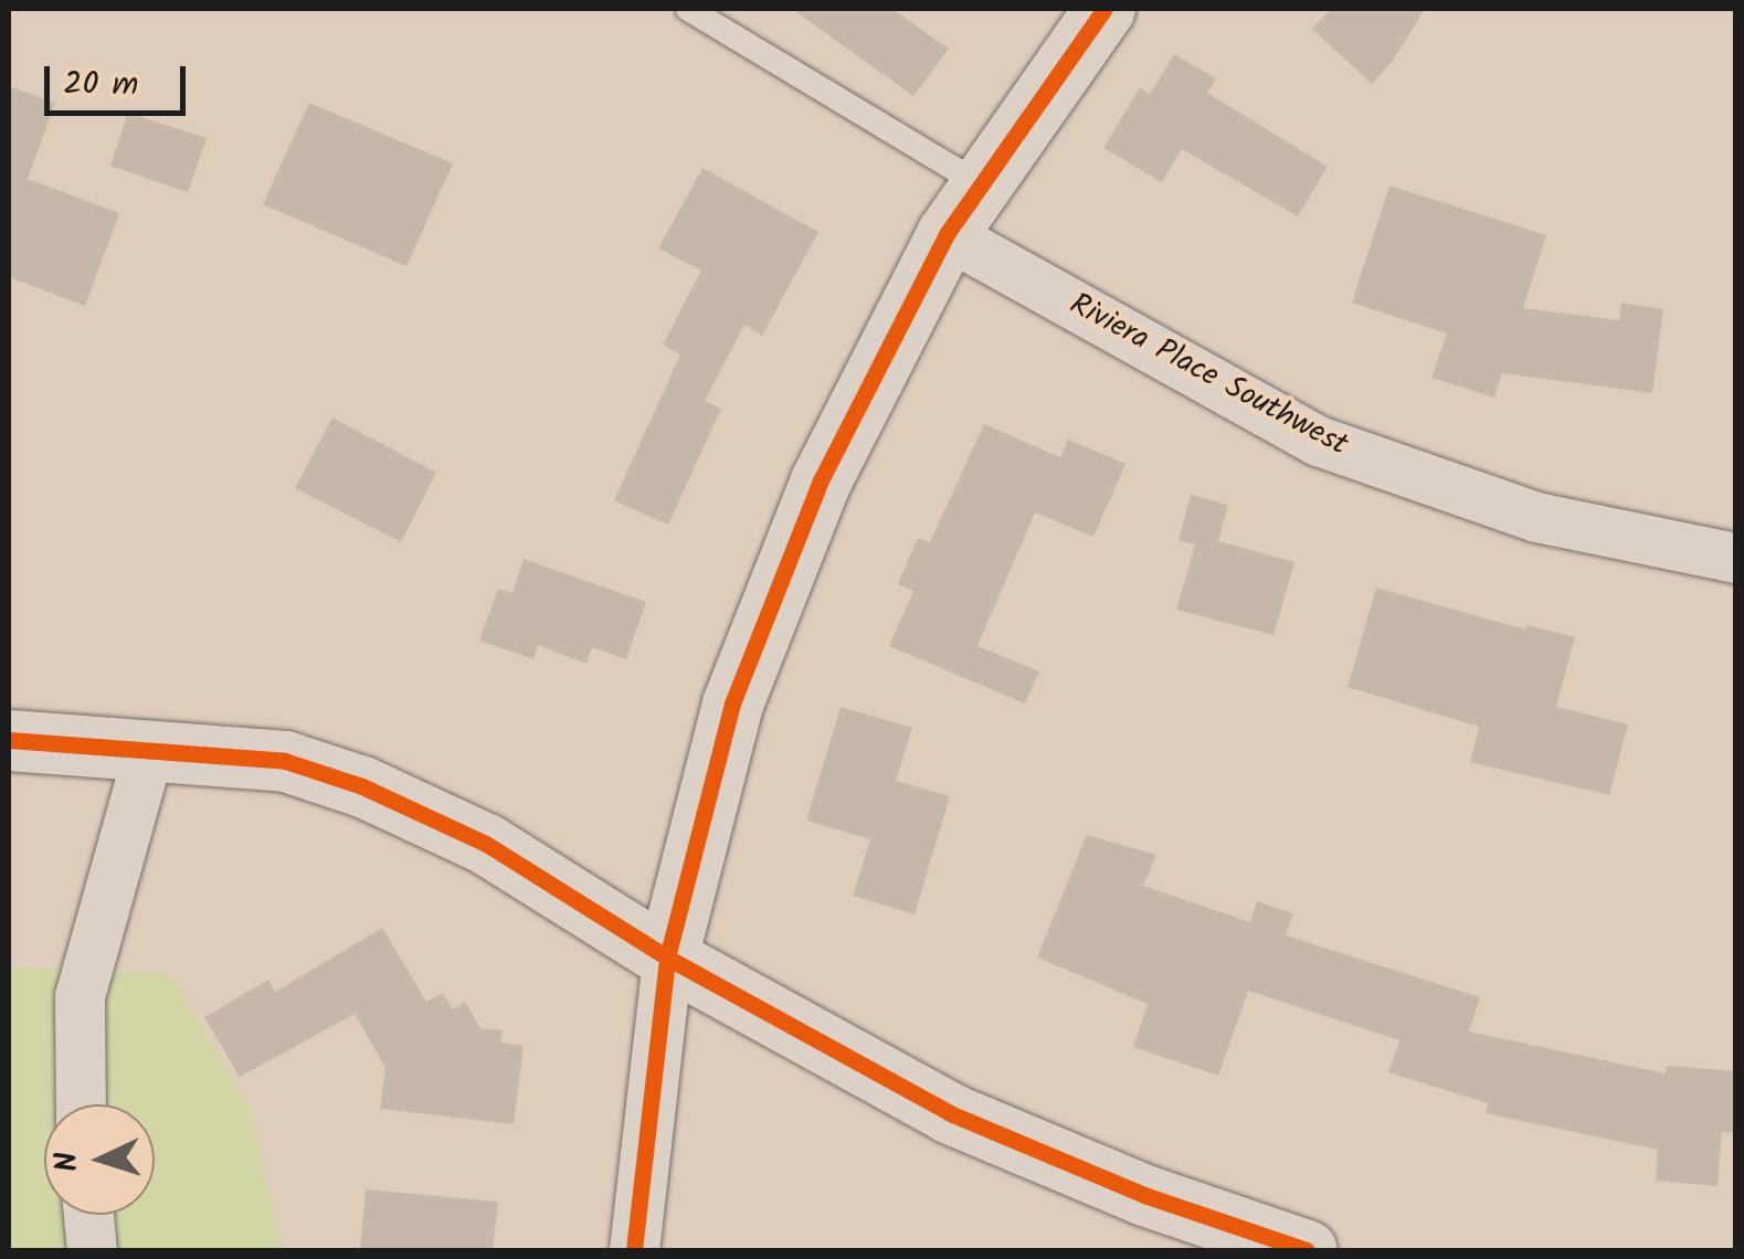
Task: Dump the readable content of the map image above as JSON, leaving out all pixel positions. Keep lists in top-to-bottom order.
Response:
{
  "streets": {
    "street": ["Riviera Place Southwest"]
  },
  "scale_bar": "20 m",
  "north": "left"
}
